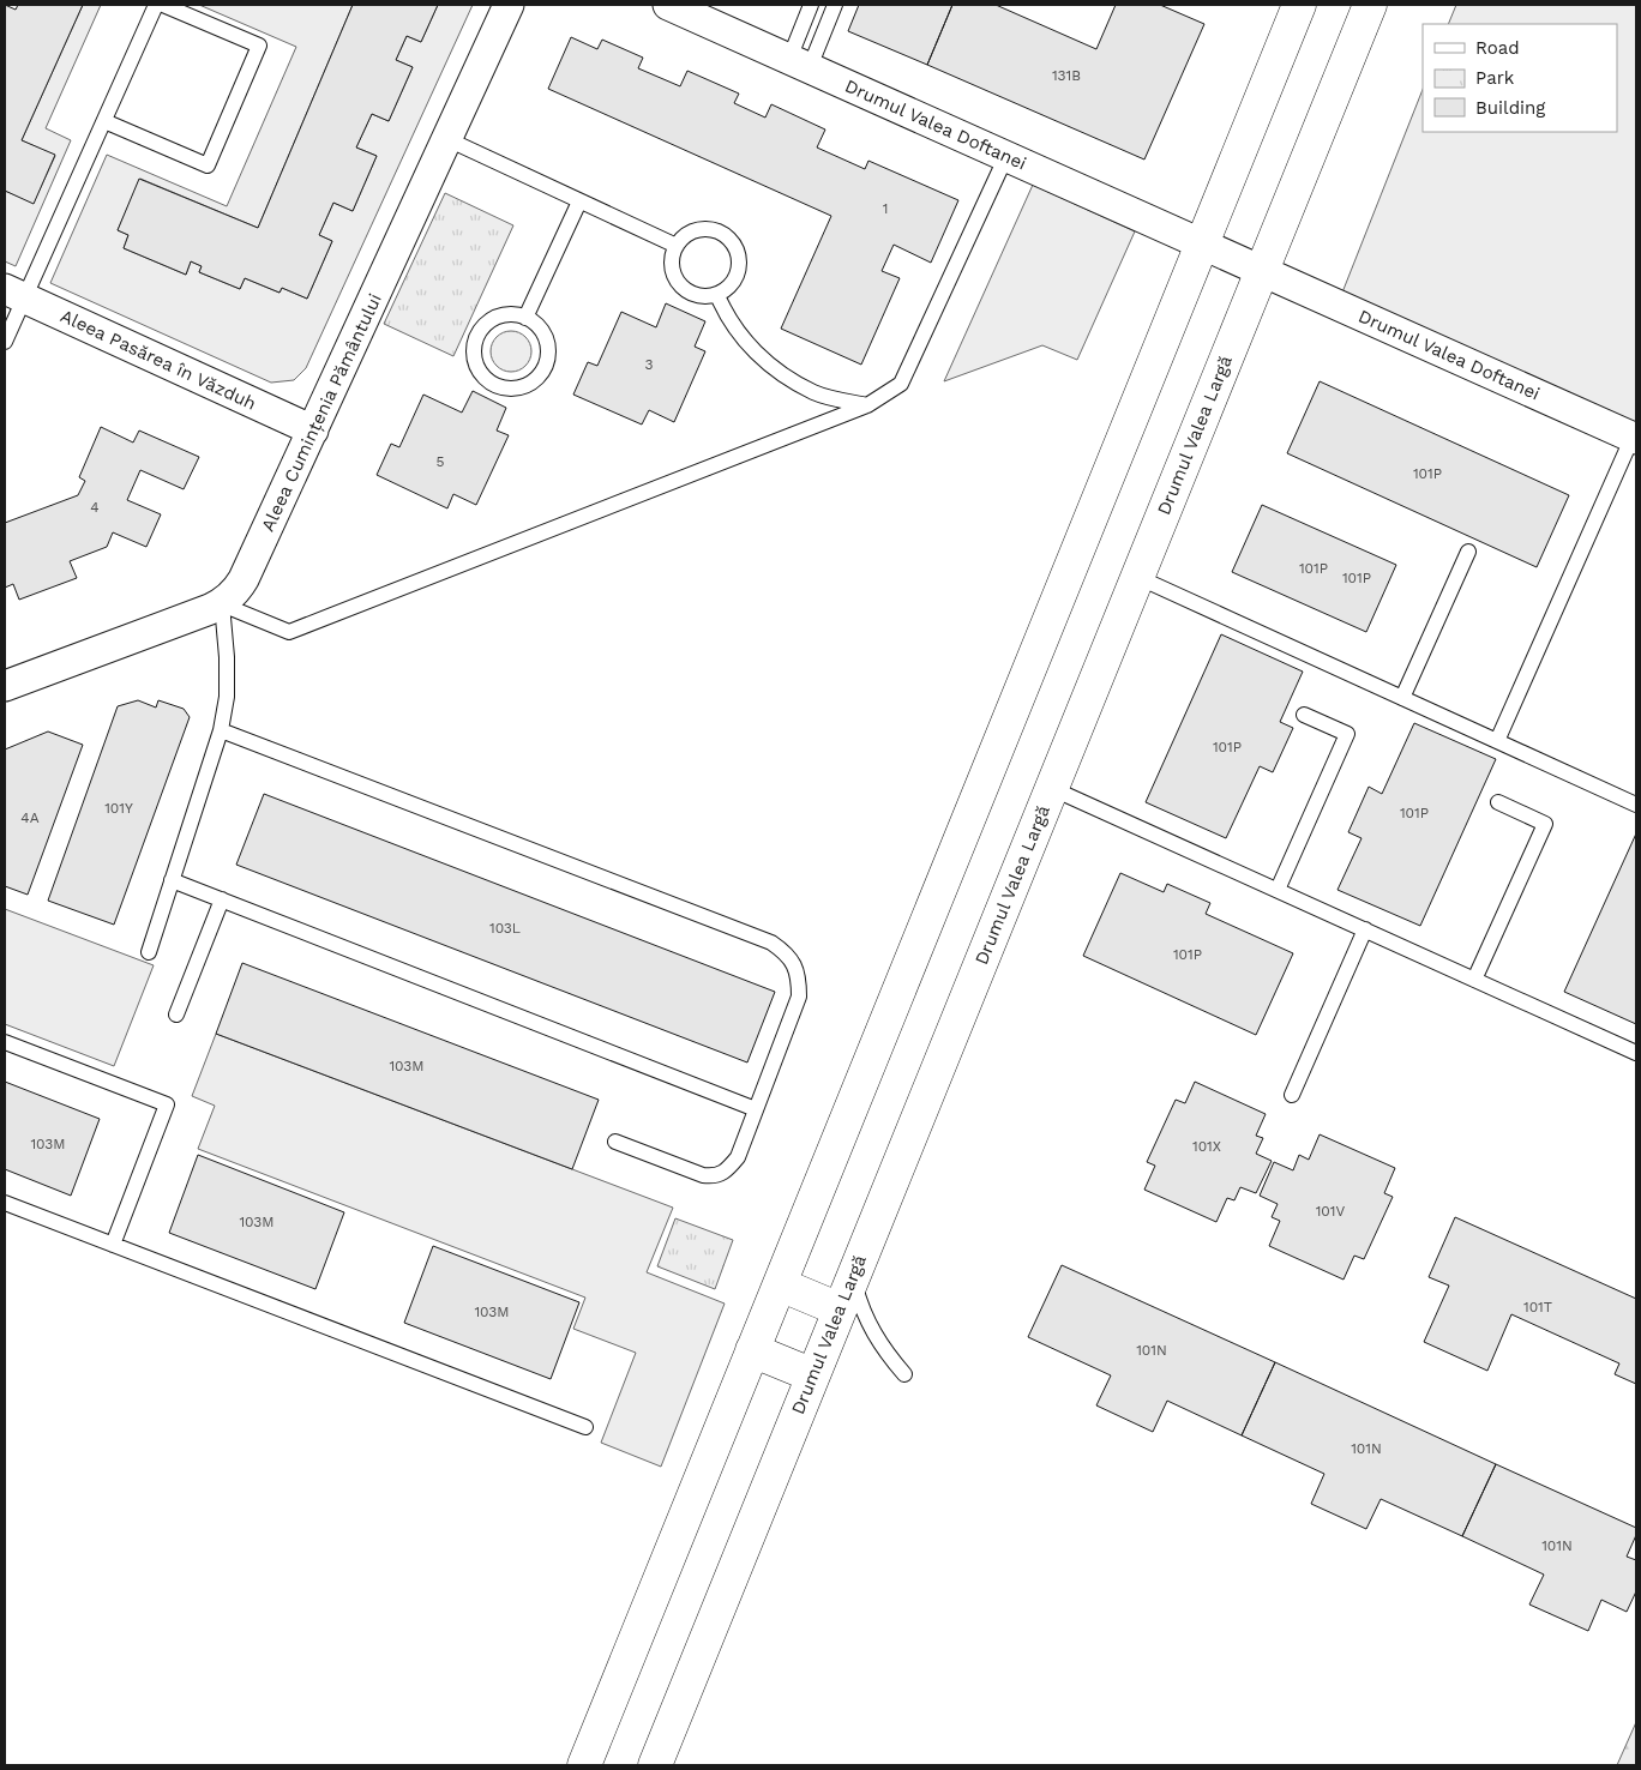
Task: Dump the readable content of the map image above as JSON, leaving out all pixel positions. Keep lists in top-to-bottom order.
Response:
{
  "streets": {
    "main road": ["Drumul Valea Largă"],
    "street": ["Drumul Valea Doftanei", "Aleea Pasărea în Văzduh", "Aleea Cumințenia Pământului"]
  },
  "crossings": [
    ["Drumul Valea Doftanei", "Drumul Valea Largă"],
    ["Aleea Pasărea în Văzduh", "Aleea Cumințenia Pământului"]
  ],
  "house_numbers": [
    "131B",
    "1",
    "3",
    "5",
    "101P",
    "4",
    "101P",
    "101P",
    "101P",
    "101Y",
    "101P",
    "4A",
    "103L",
    "101P",
    "103M",
    "103M",
    "101X",
    "101V",
    "103M",
    "101T",
    "103M",
    "101N",
    "101N",
    "101N"
  ],
  "legend": ["Road", "Park", "Building"]
}
